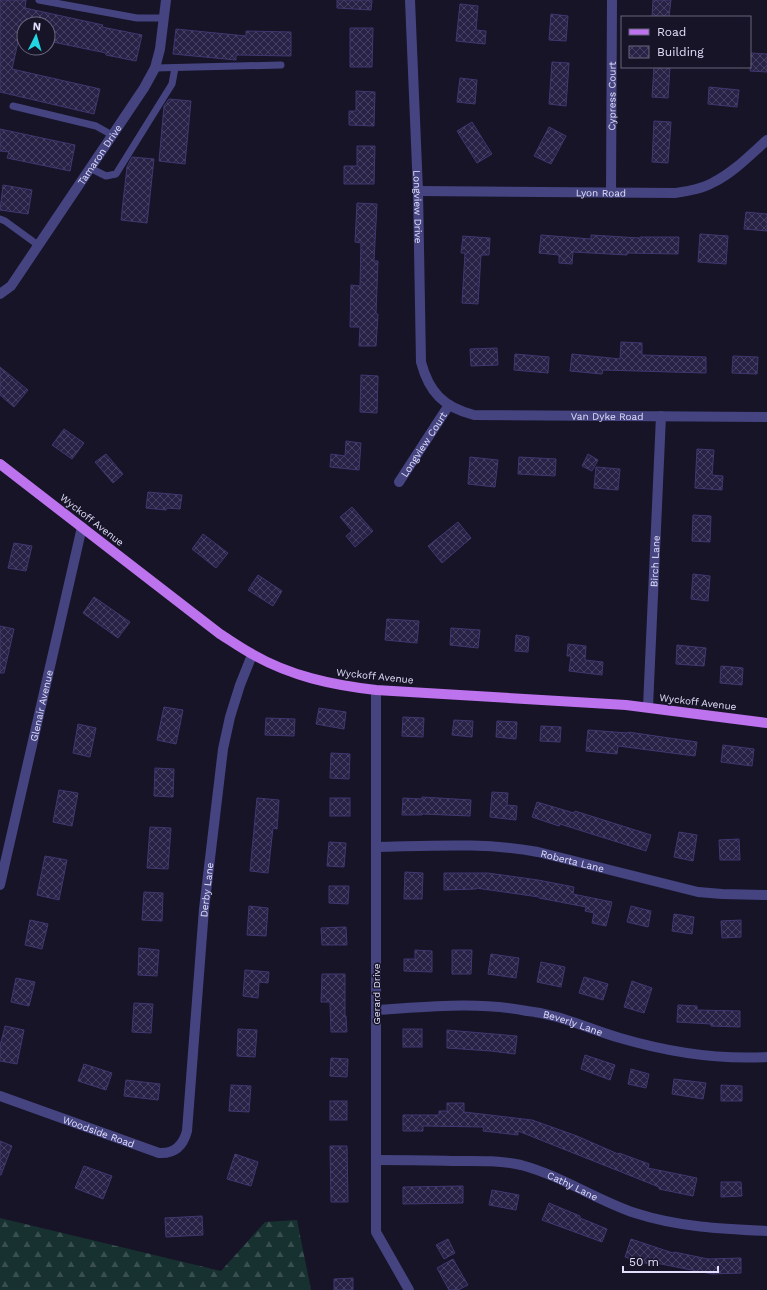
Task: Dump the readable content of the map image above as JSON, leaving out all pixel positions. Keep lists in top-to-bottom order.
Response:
{
  "streets": {
    "main road": ["Wyckoff Avenue"],
    "street": [
      "Cypress Court",
      "Tamaron Drive",
      "Lyon Road",
      "Longview Drive",
      "Van Dyke Road",
      "Longview Court",
      "Birch Lane",
      "Glenair Avenue",
      "Roberta Lane",
      "Derby Lane",
      "Gerard Drive",
      "Beverly Lane",
      "Woodside Road",
      "Cathy Lane"
    ]
  },
  "crossings": [
    ["Cypress Court", "Lyon Road"],
    ["Lyon Road", "Longview Drive"],
    ["Longview Drive", "Van Dyke Road"],
    ["Longview Drive", "Longview Court"],
    ["Van Dyke Road", "Longview Court"],
    ["Van Dyke Road", "Birch Lane"],
    ["Wyckoff Avenue", "Birch Lane"],
    ["Wyckoff Avenue", "Glenair Avenue"],
    ["Wyckoff Avenue", "Derby Lane"],
    ["Wyckoff Avenue", "Gerard Drive"],
    ["Roberta Lane", "Gerard Drive"],
    ["Derby Lane", "Woodside Road"],
    ["Gerard Drive", "Beverly Lane"],
    ["Gerard Drive", "Cathy Lane"]
  ],
  "legend": ["Road", "Building"],
  "scale_bar": "50 m",
  "north": "top"
}
